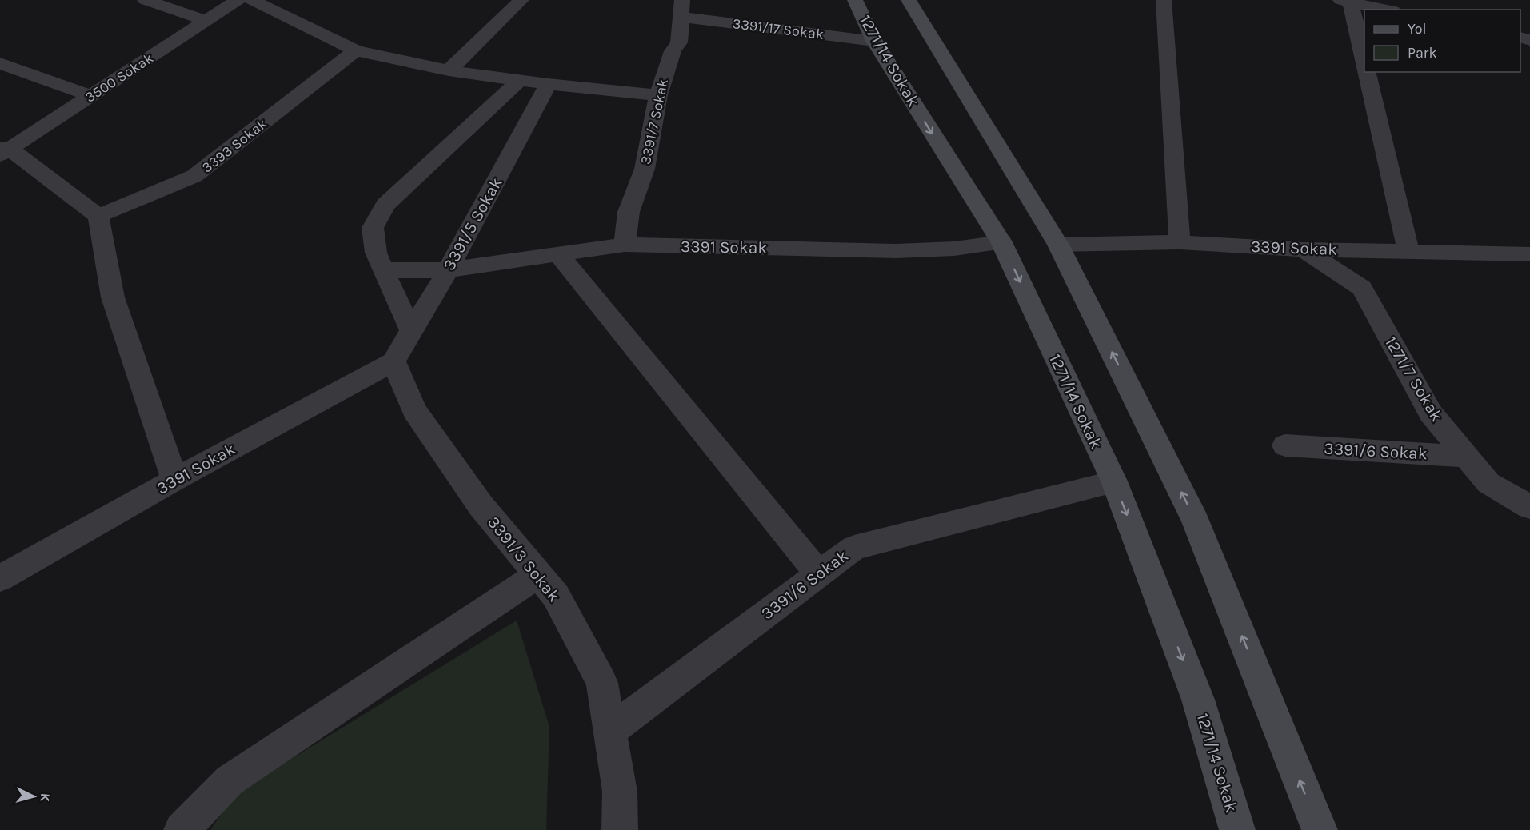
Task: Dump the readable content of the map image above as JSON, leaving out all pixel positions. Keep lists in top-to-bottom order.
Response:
{
  "streets": {
    "street": [
      "3391/17 Sokak",
      "1271/14 Sokak",
      "3500 Sokak",
      "3391/7 Sokak",
      "3393 Sokak",
      "3391/5 Sokak",
      "3391 Sokak",
      "1271/7 Sokak",
      "3391/6 Sokak",
      "3391/3 Sokak"
    ]
  },
  "crossings": [
    ["3391/17 Sokak", "1271/14 Sokak"],
    ["3391/17 Sokak", "3391/7 Sokak"],
    ["1271/14 Sokak", "3391 Sokak"],
    ["1271/14 Sokak", "3391/6 Sokak"],
    ["3391/7 Sokak", "3391 Sokak"],
    ["3391/5 Sokak", "3391 Sokak"],
    ["3391/5 Sokak", "3391/3 Sokak"],
    ["3391 Sokak", "1271/7 Sokak"],
    ["3391 Sokak", "3391/3 Sokak"],
    ["1271/7 Sokak", "3391/6 Sokak"],
    ["3391/6 Sokak", "3391/3 Sokak"]
  ],
  "legend": ["Yol", "Park"],
  "north": "right"
}
